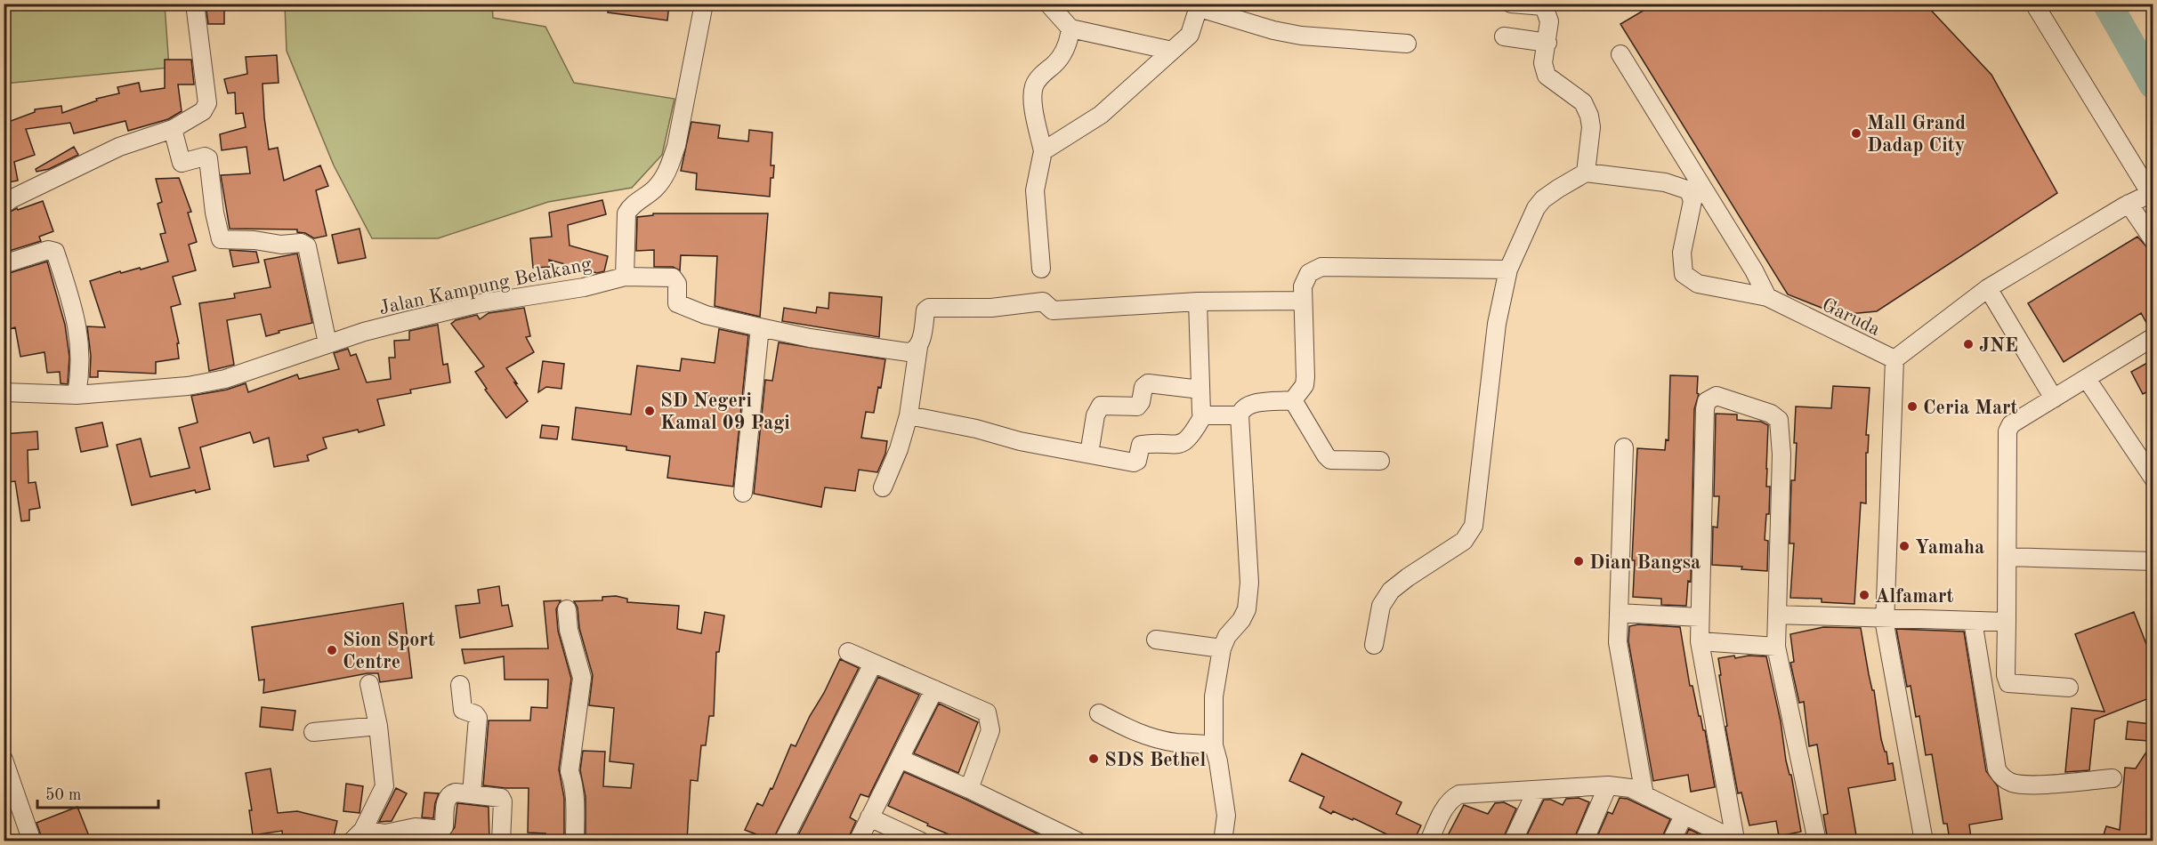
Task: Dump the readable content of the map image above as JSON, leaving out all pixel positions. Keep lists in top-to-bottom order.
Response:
{
  "streets": {
    "street": ["Jalan Kampung Belakang", "Garuda"]
  },
  "places": [
    "Mall Grand Dadap City",
    "JNE",
    "Ceria Mart",
    "SD Negeri Kamal 09 Pagi",
    "Yamaha",
    "Dian Bangsa",
    "Alfamart",
    "Sion Sport Centre",
    "SDS Bethel"
  ],
  "scale_bar": "50 m"
}
